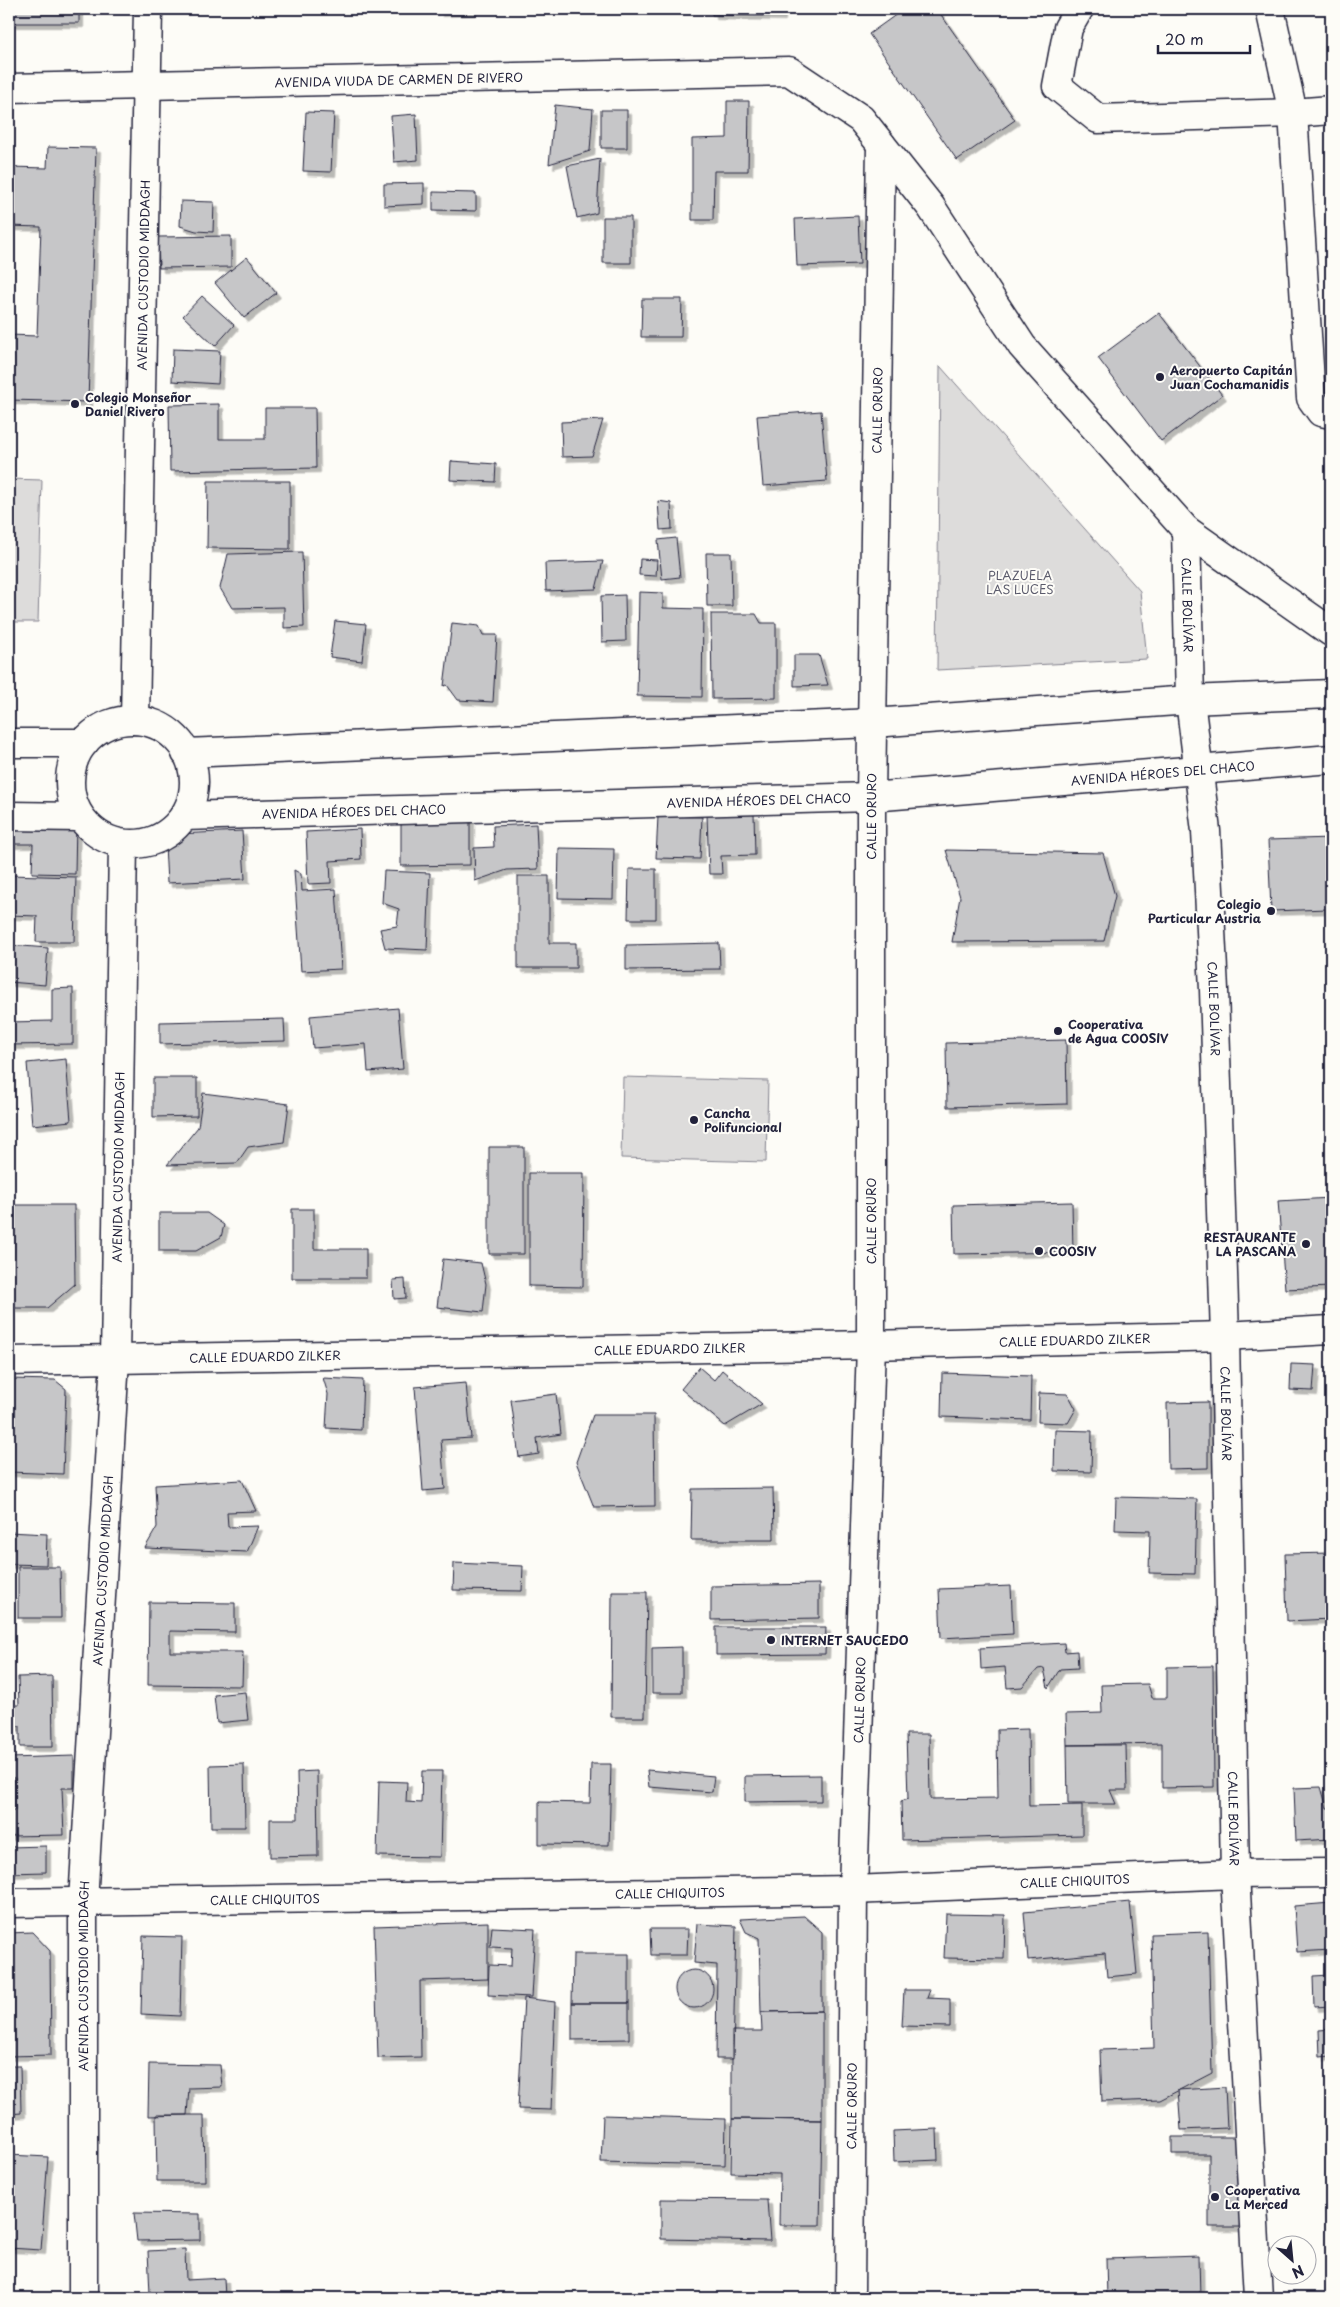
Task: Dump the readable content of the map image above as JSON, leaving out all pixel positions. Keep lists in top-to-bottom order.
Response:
{
  "streets": {
    "street": [
      "AVENIDA VIUDA DE CARMEN DE RIVERO",
      "AVENIDA CUSTODIO MIDDAGH",
      "CALLE ORURO",
      "CALLE BOLÍVAR",
      "AVENIDA HÉROES DEL CHACO",
      "CALLE EDUARDO ZILKER",
      "CALLE CHIQUITOS"
    ]
  },
  "crossings": [
    ["AVENIDA VIUDA DE CARMEN DE RIVERO", "AVENIDA CUSTODIO MIDDAGH"],
    ["AVENIDA VIUDA DE CARMEN DE RIVERO", "CALLE ORURO"],
    ["AVENIDA CUSTODIO MIDDAGH", "AVENIDA HÉROES DEL CHACO"],
    ["AVENIDA CUSTODIO MIDDAGH", "CALLE EDUARDO ZILKER"],
    ["AVENIDA CUSTODIO MIDDAGH", "CALLE CHIQUITOS"],
    ["CALLE ORURO", "AVENIDA HÉROES DEL CHACO"],
    ["CALLE ORURO", "CALLE EDUARDO ZILKER"],
    ["CALLE ORURO", "CALLE CHIQUITOS"],
    ["CALLE BOLÍVAR", "AVENIDA HÉROES DEL CHACO"],
    ["CALLE BOLÍVAR", "CALLE EDUARDO ZILKER"],
    ["CALLE BOLÍVAR", "CALLE CHIQUITOS"]
  ],
  "parks": ["PLAZUELA LAS LUCES"],
  "places": [
    "Aeropuerto Capitán Juan Cochamanidis",
    "Colegio Monseñor Daniel Rivero",
    "Colegio Particular Austria",
    "Cooperativa de Agua COOSIV",
    "Cancha Polifuncional",
    "RESTAURANTE LA PASCANA",
    "COOSIV",
    "INTERNET SAUCEDO",
    "Cooperativa La Merced"
  ],
  "scale_bar": "20 m",
  "north": "bottom right"
}
